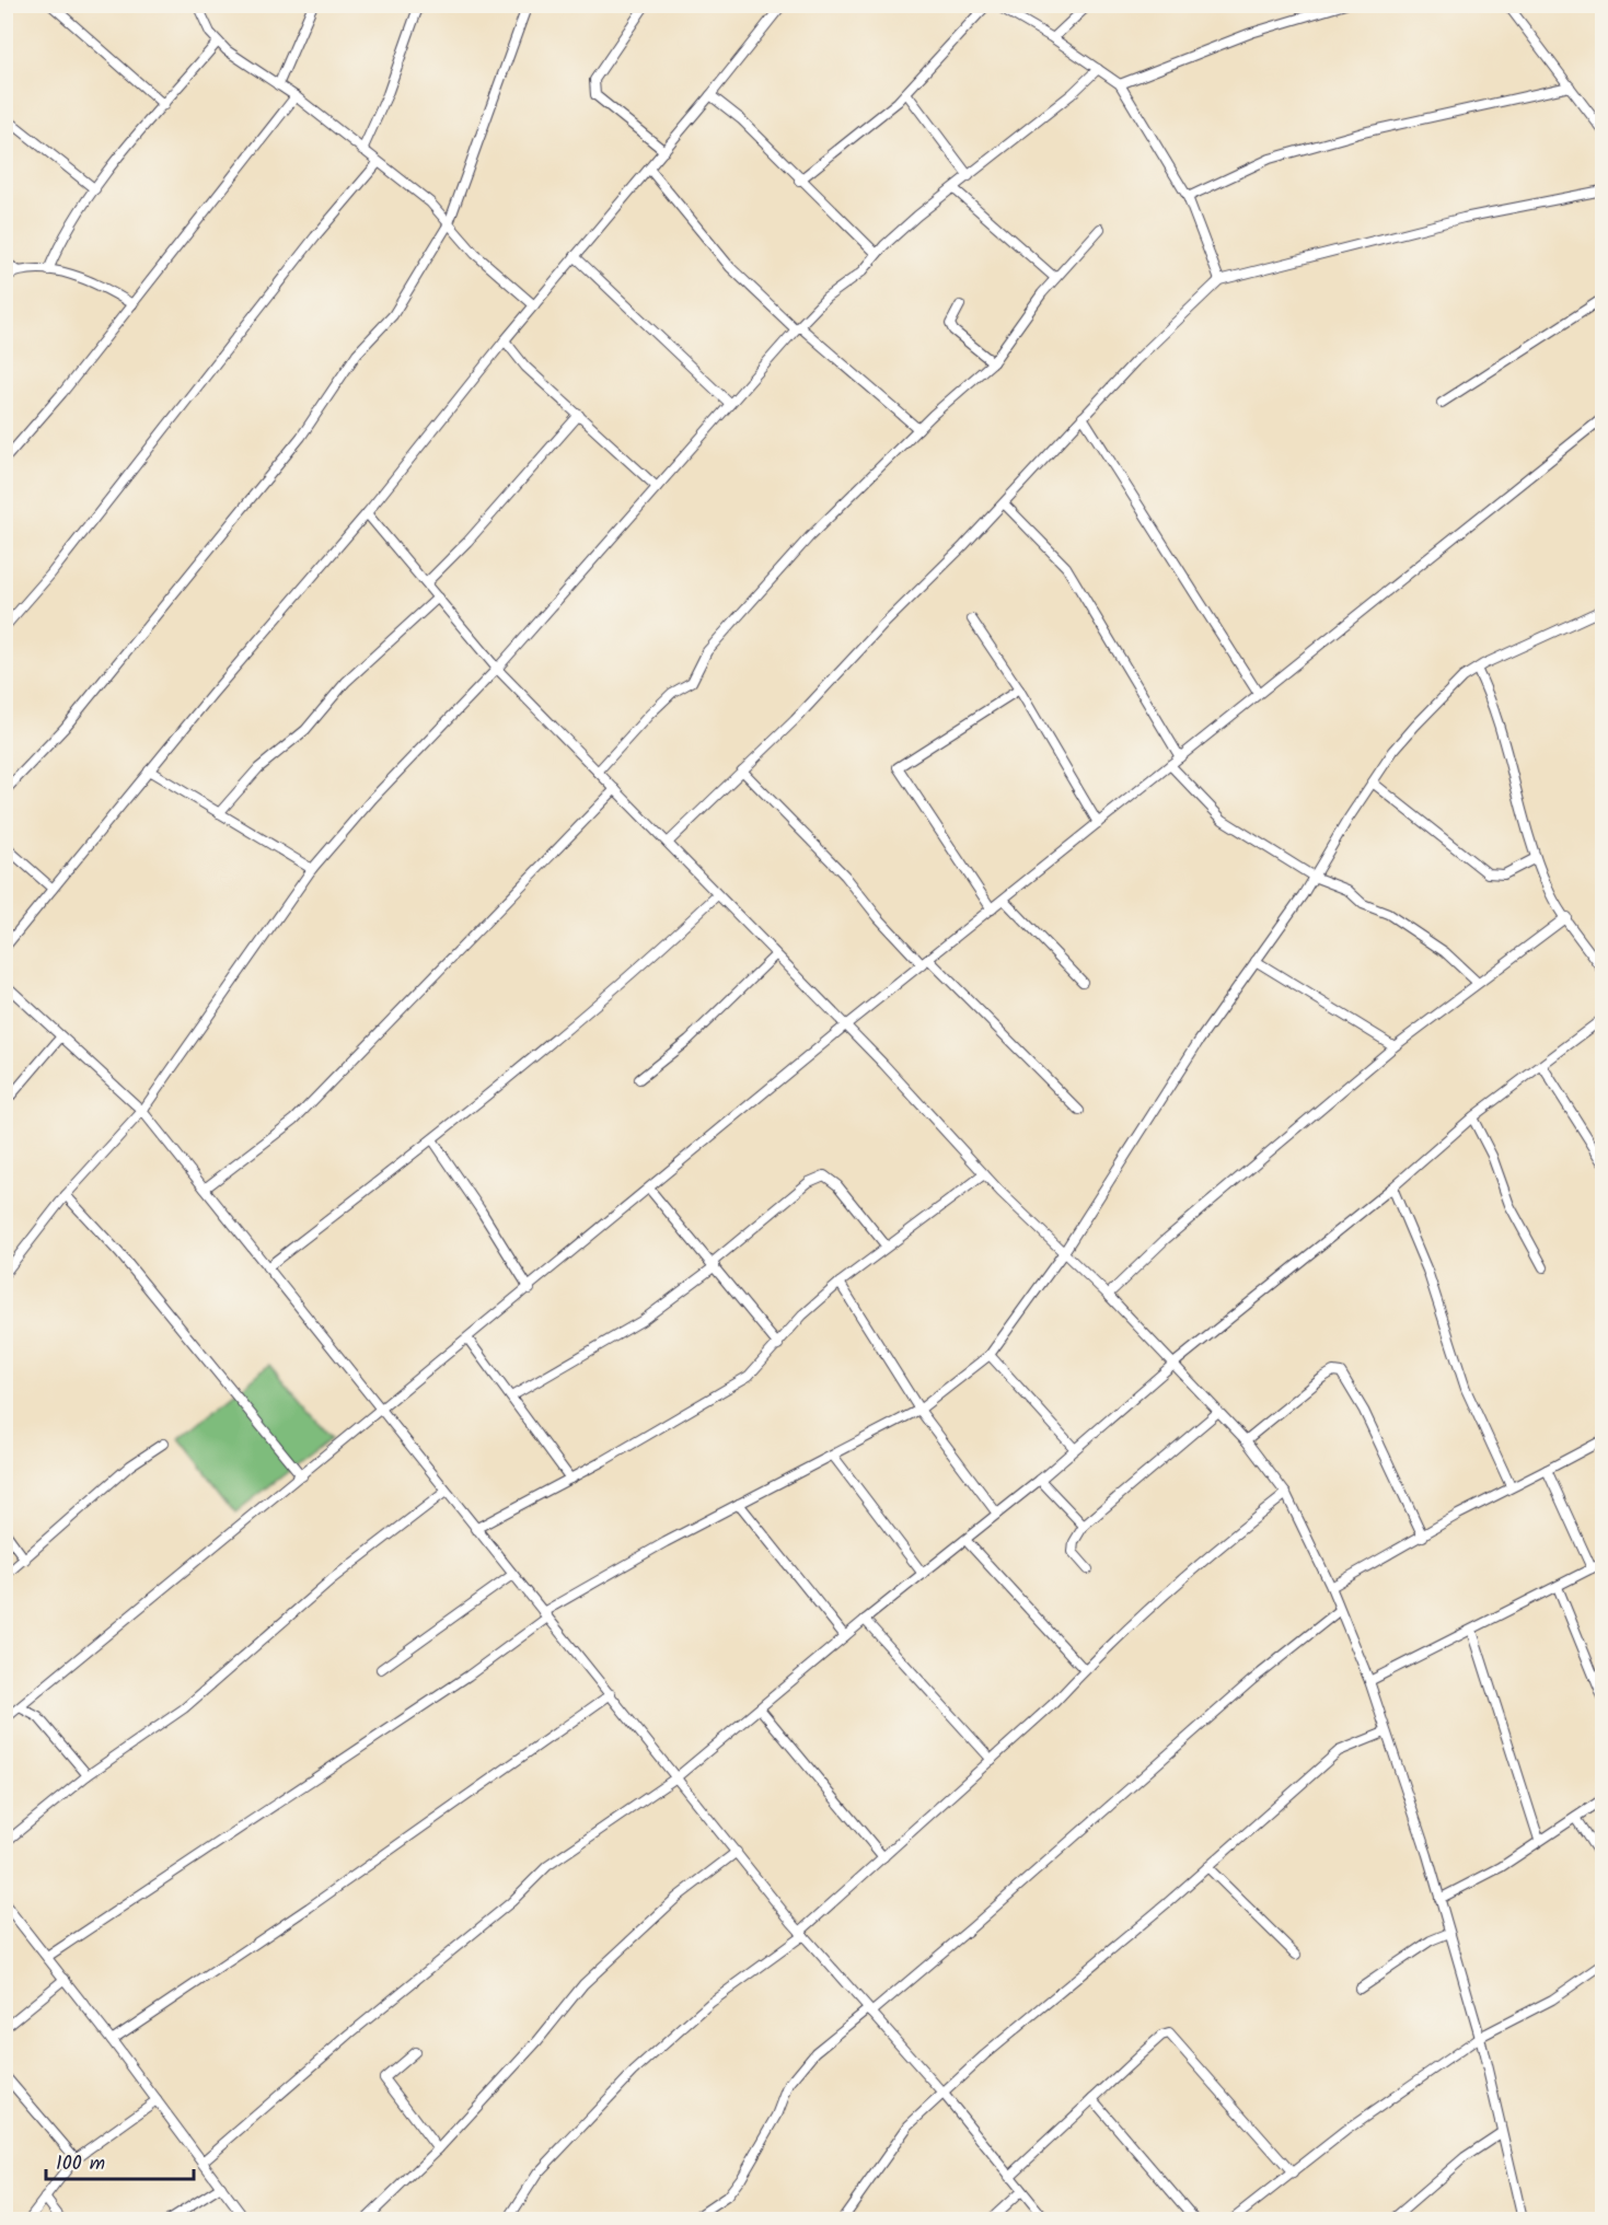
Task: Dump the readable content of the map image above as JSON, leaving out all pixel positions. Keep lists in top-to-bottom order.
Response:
{
  "scale_bar": "100 m"
}
